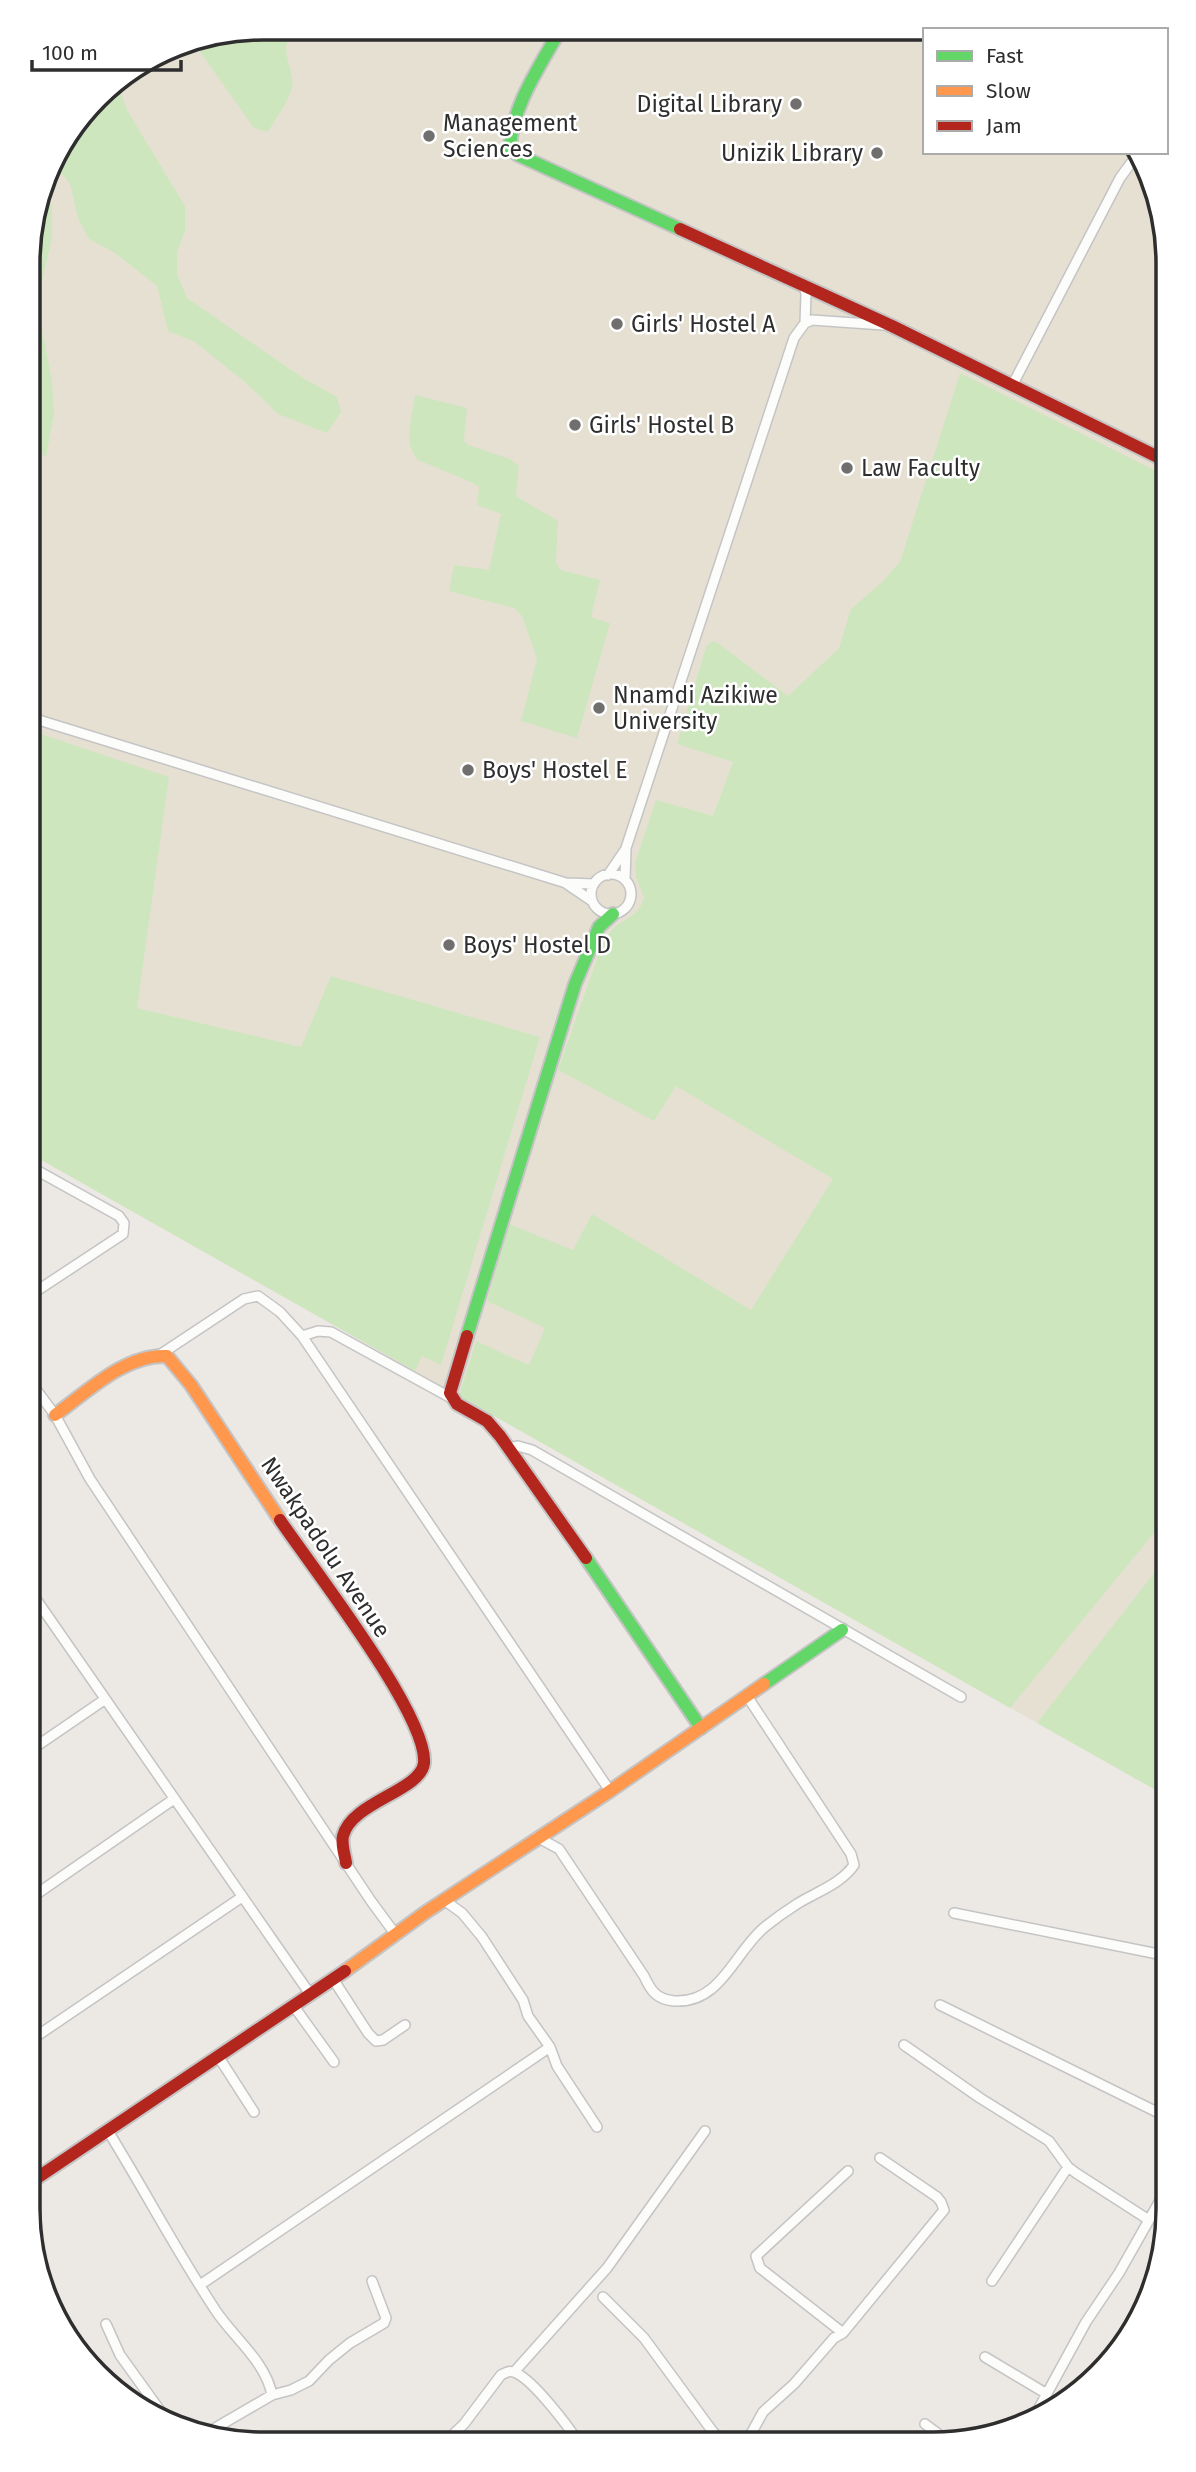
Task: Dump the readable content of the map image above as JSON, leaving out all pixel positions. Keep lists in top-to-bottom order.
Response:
{
  "streets": {
    "street": ["Nwakpadolu Avenue"]
  },
  "places": [
    "Digital Library",
    "Management Sciences",
    "Unizik Library",
    "Girls' Hostel A",
    "Girls' Hostel B",
    "Law Faculty",
    "Nnamdi Azikiwe University",
    "Boys' Hostel E",
    "Boys' Hostel D"
  ],
  "legend": ["Fast", "Slow", "Jam"],
  "scale_bar": "100 m"
}
